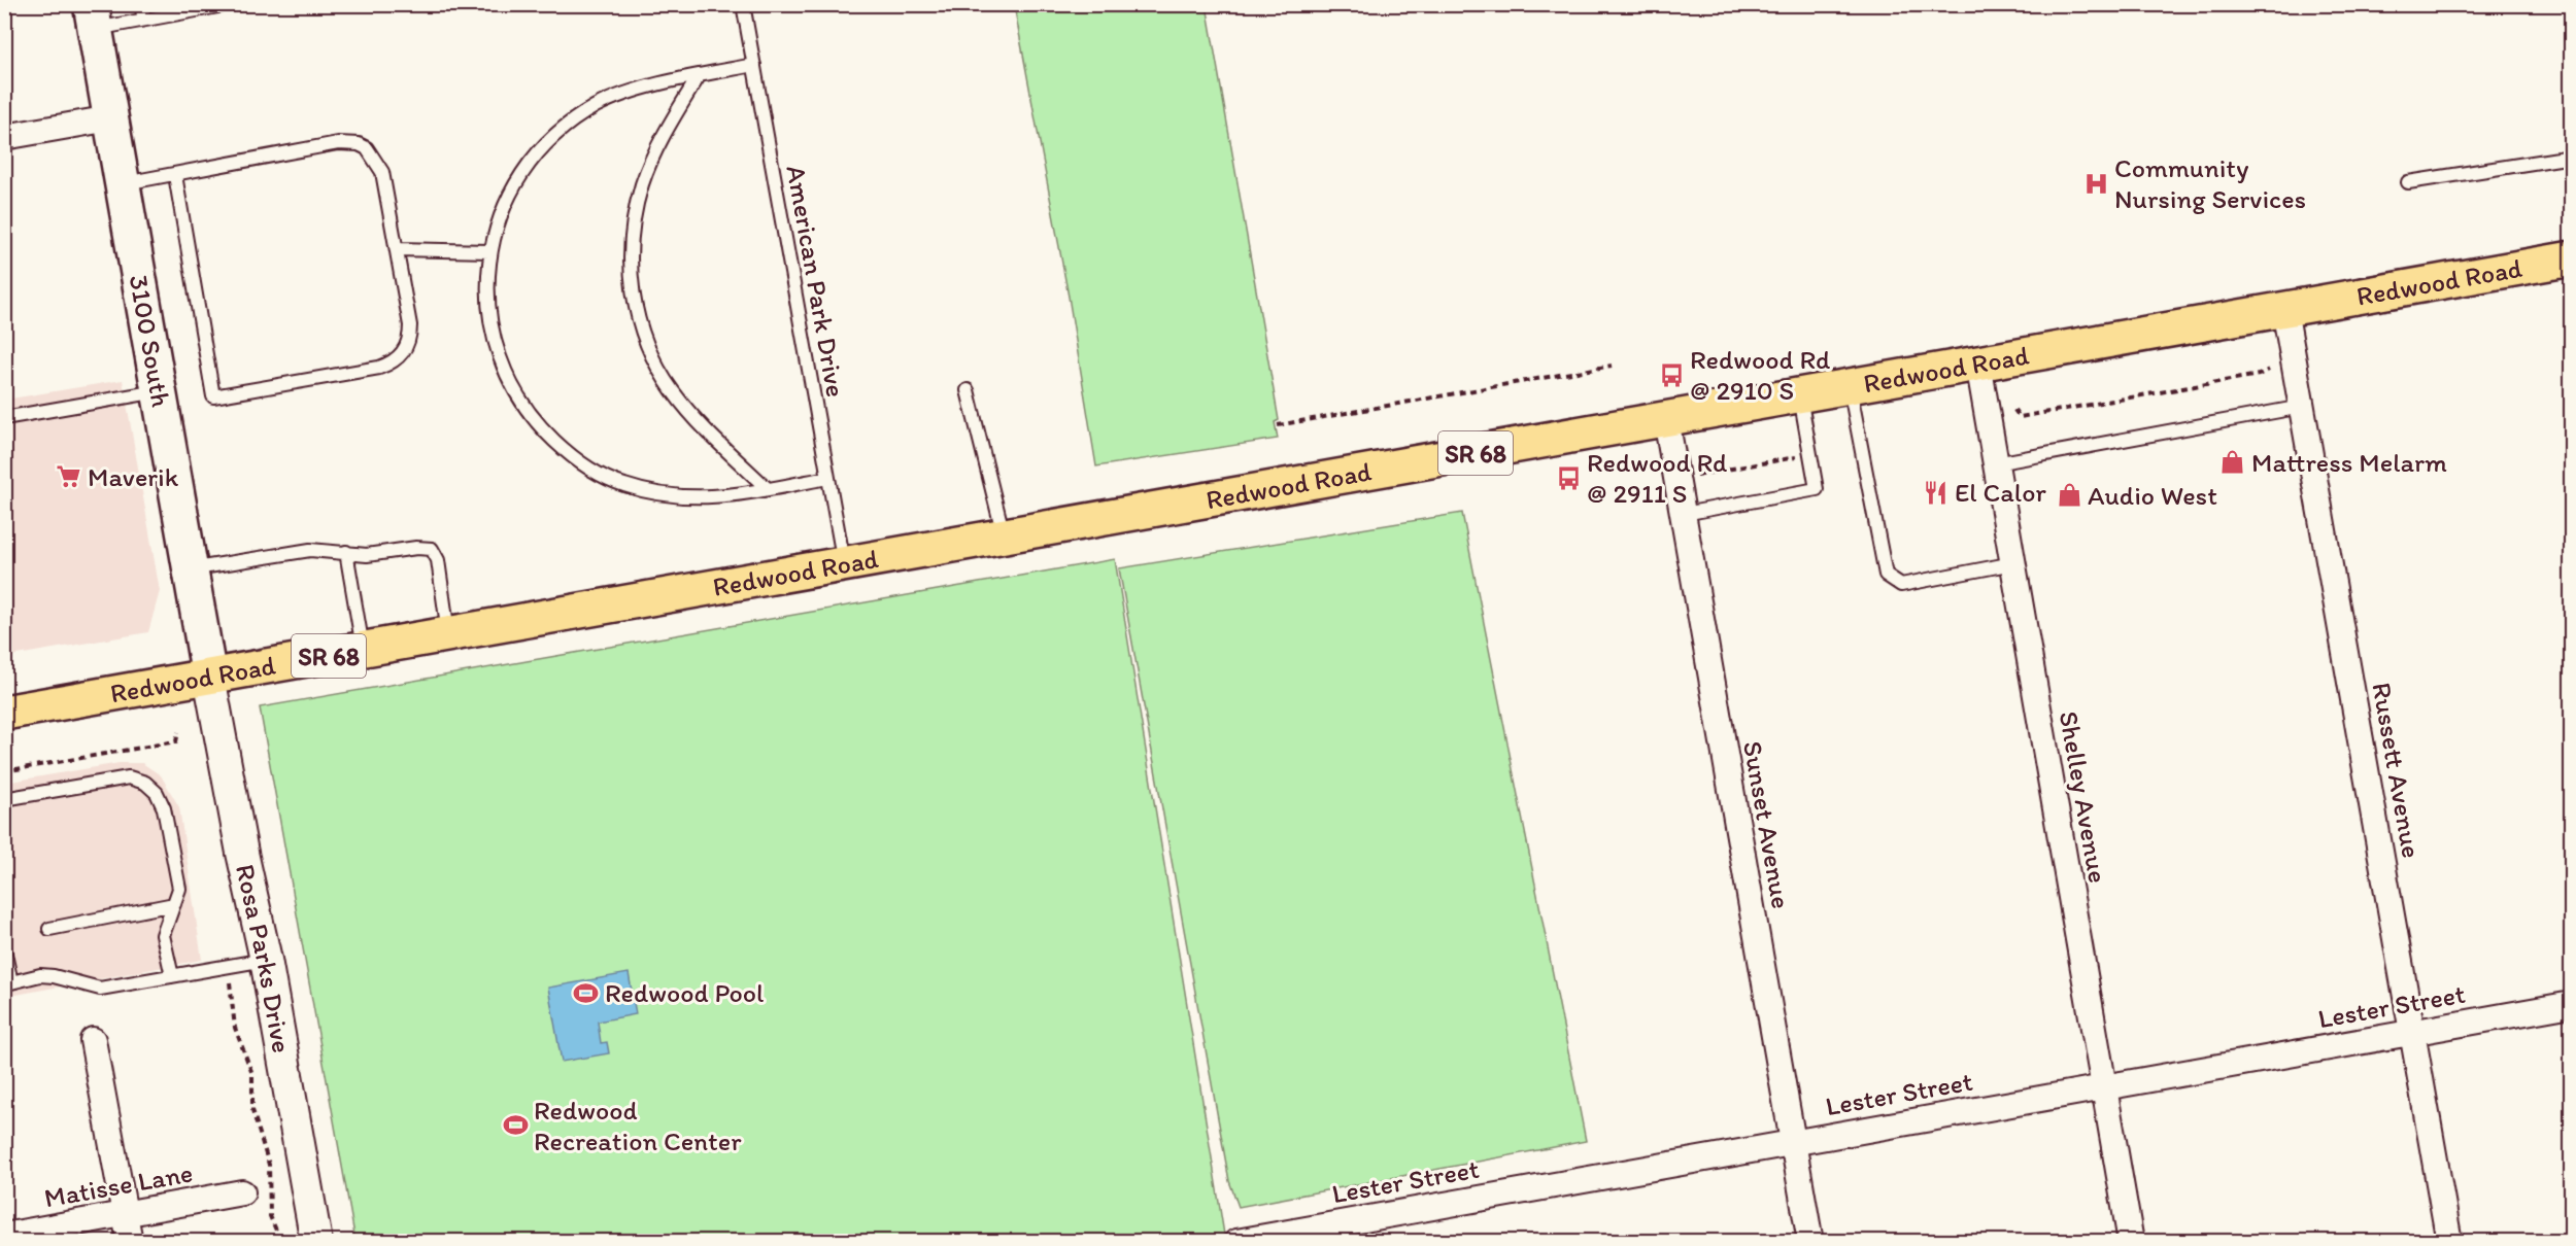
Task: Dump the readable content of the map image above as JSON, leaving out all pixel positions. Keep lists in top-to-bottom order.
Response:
{
  "streets": {
    "main road": ["Redwood Road", "3100 South", "SR 68"],
    "street": [
      "Russett Avenue",
      "Shelley Avenue",
      "Sunset Avenue",
      "Rosa Parks Drive",
      "Lester Street",
      "Matisse Lane"
    ],
    "lane": ["American Park Drive"]
  },
  "crossings": [
    ["American Park Drive", "Redwood Road"],
    ["Redwood Road", "3100 South"],
    ["Redwood Road", "Russett Avenue"],
    ["Redwood Road", "Shelley Avenue"],
    ["Redwood Road", "Sunset Avenue"],
    ["Redwood Road", "Rosa Parks Drive"],
    ["3100 South", "Rosa Parks Drive"],
    ["Russett Avenue", "Lester Street"],
    ["Shelley Avenue", "Lester Street"],
    ["Sunset Avenue", "Lester Street"]
  ],
  "places": {
    "hospital": ["Community Nursing Services"],
    "bus stop": ["Redwood Rd @ 2910 S", "Redwood Rd @ 2911 S"],
    "shop": ["Mattress Melarm", "Audio West"],
    "supermarket": ["Maverik"],
    "restaurant": ["El Calor"],
    "sports": ["Redwood Pool", "Redwood Recreation Center"]
  }
}
